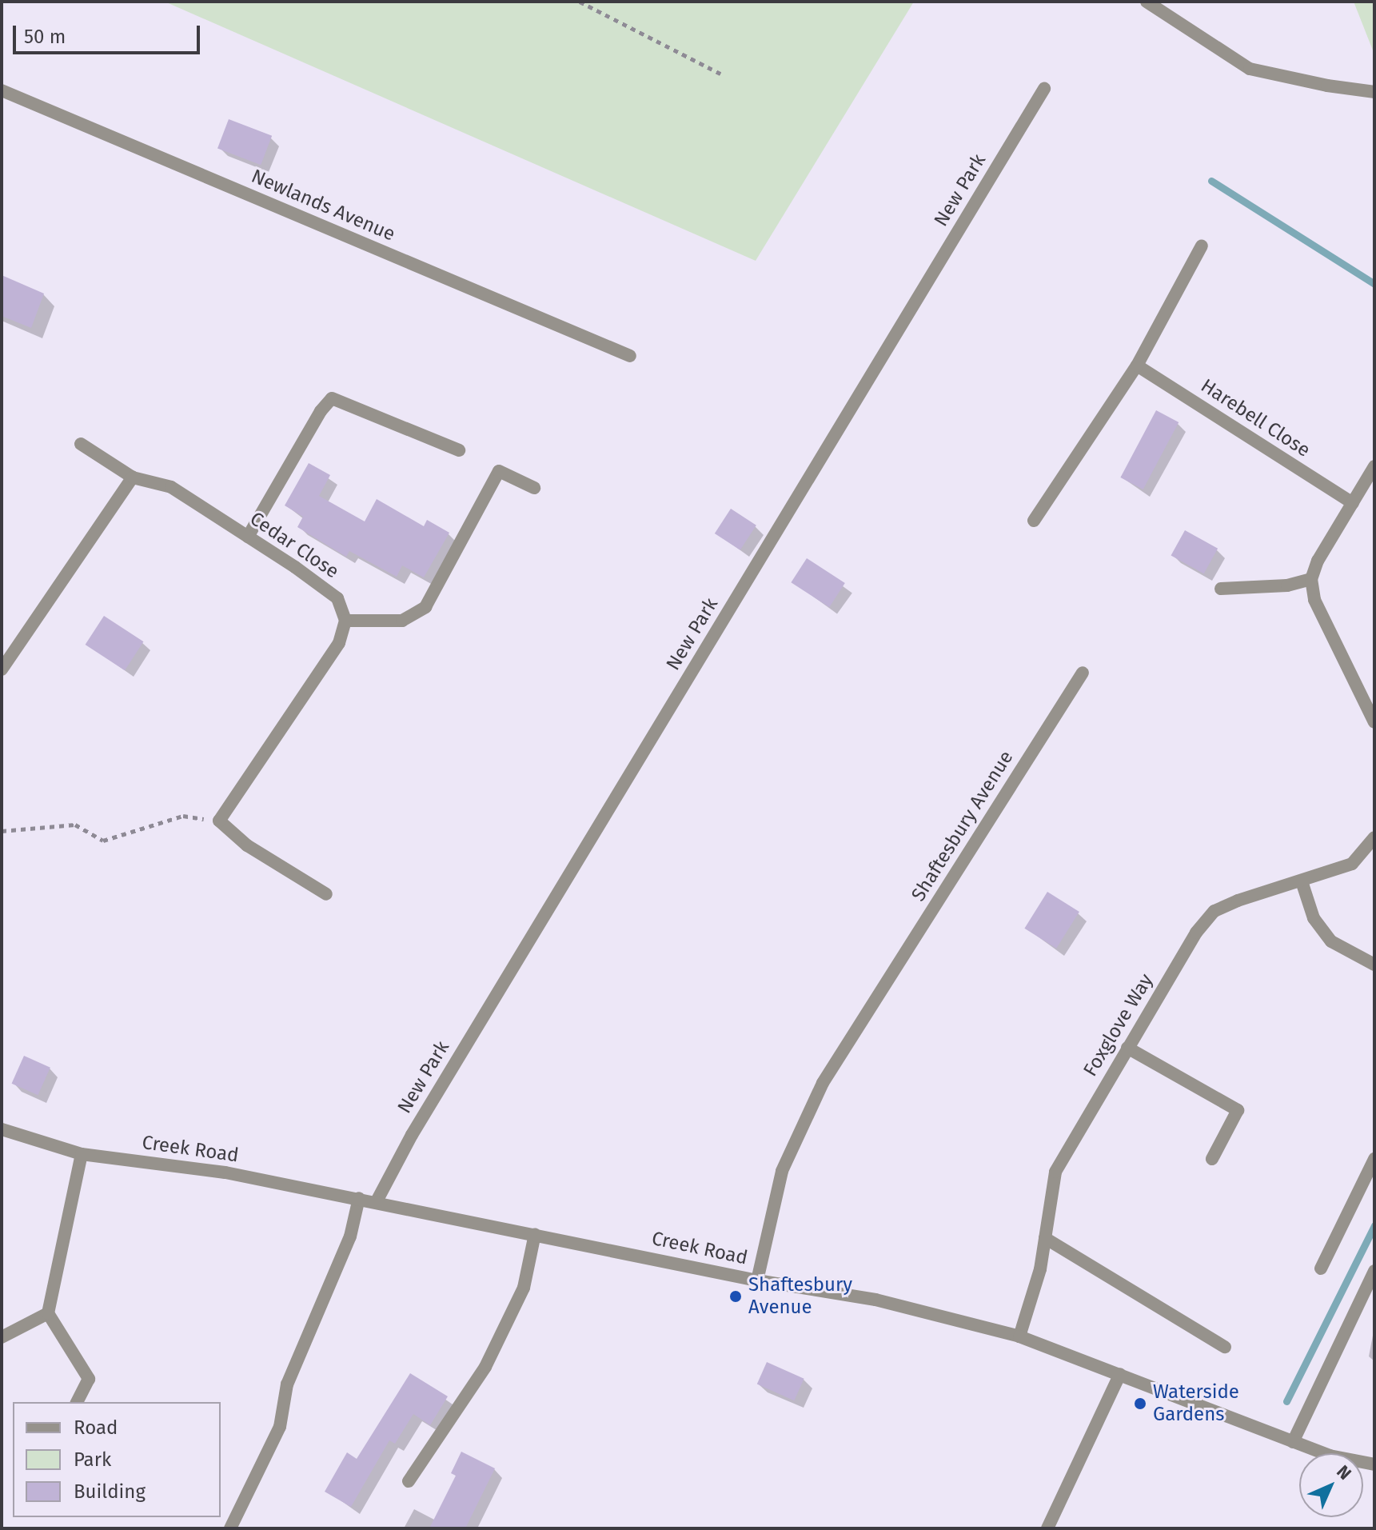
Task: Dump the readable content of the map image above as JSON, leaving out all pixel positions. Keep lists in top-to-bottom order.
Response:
{
  "streets": {
    "street": [
      "New Park",
      "Newlands Avenue",
      "Harebell Close",
      "Cedar Close",
      "Shaftesbury Avenue",
      "Foxglove Way",
      "Creek Road"
    ]
  },
  "crossings": [
    ["New Park", "Creek Road"],
    ["Shaftesbury Avenue", "Creek Road"],
    ["Foxglove Way", "Creek Road"]
  ],
  "places": ["Shaftesbury Avenue", "Waterside Gardens"],
  "legend": ["Road", "Park", "Building"],
  "scale_bar": "50 m",
  "north": "top right"
}
